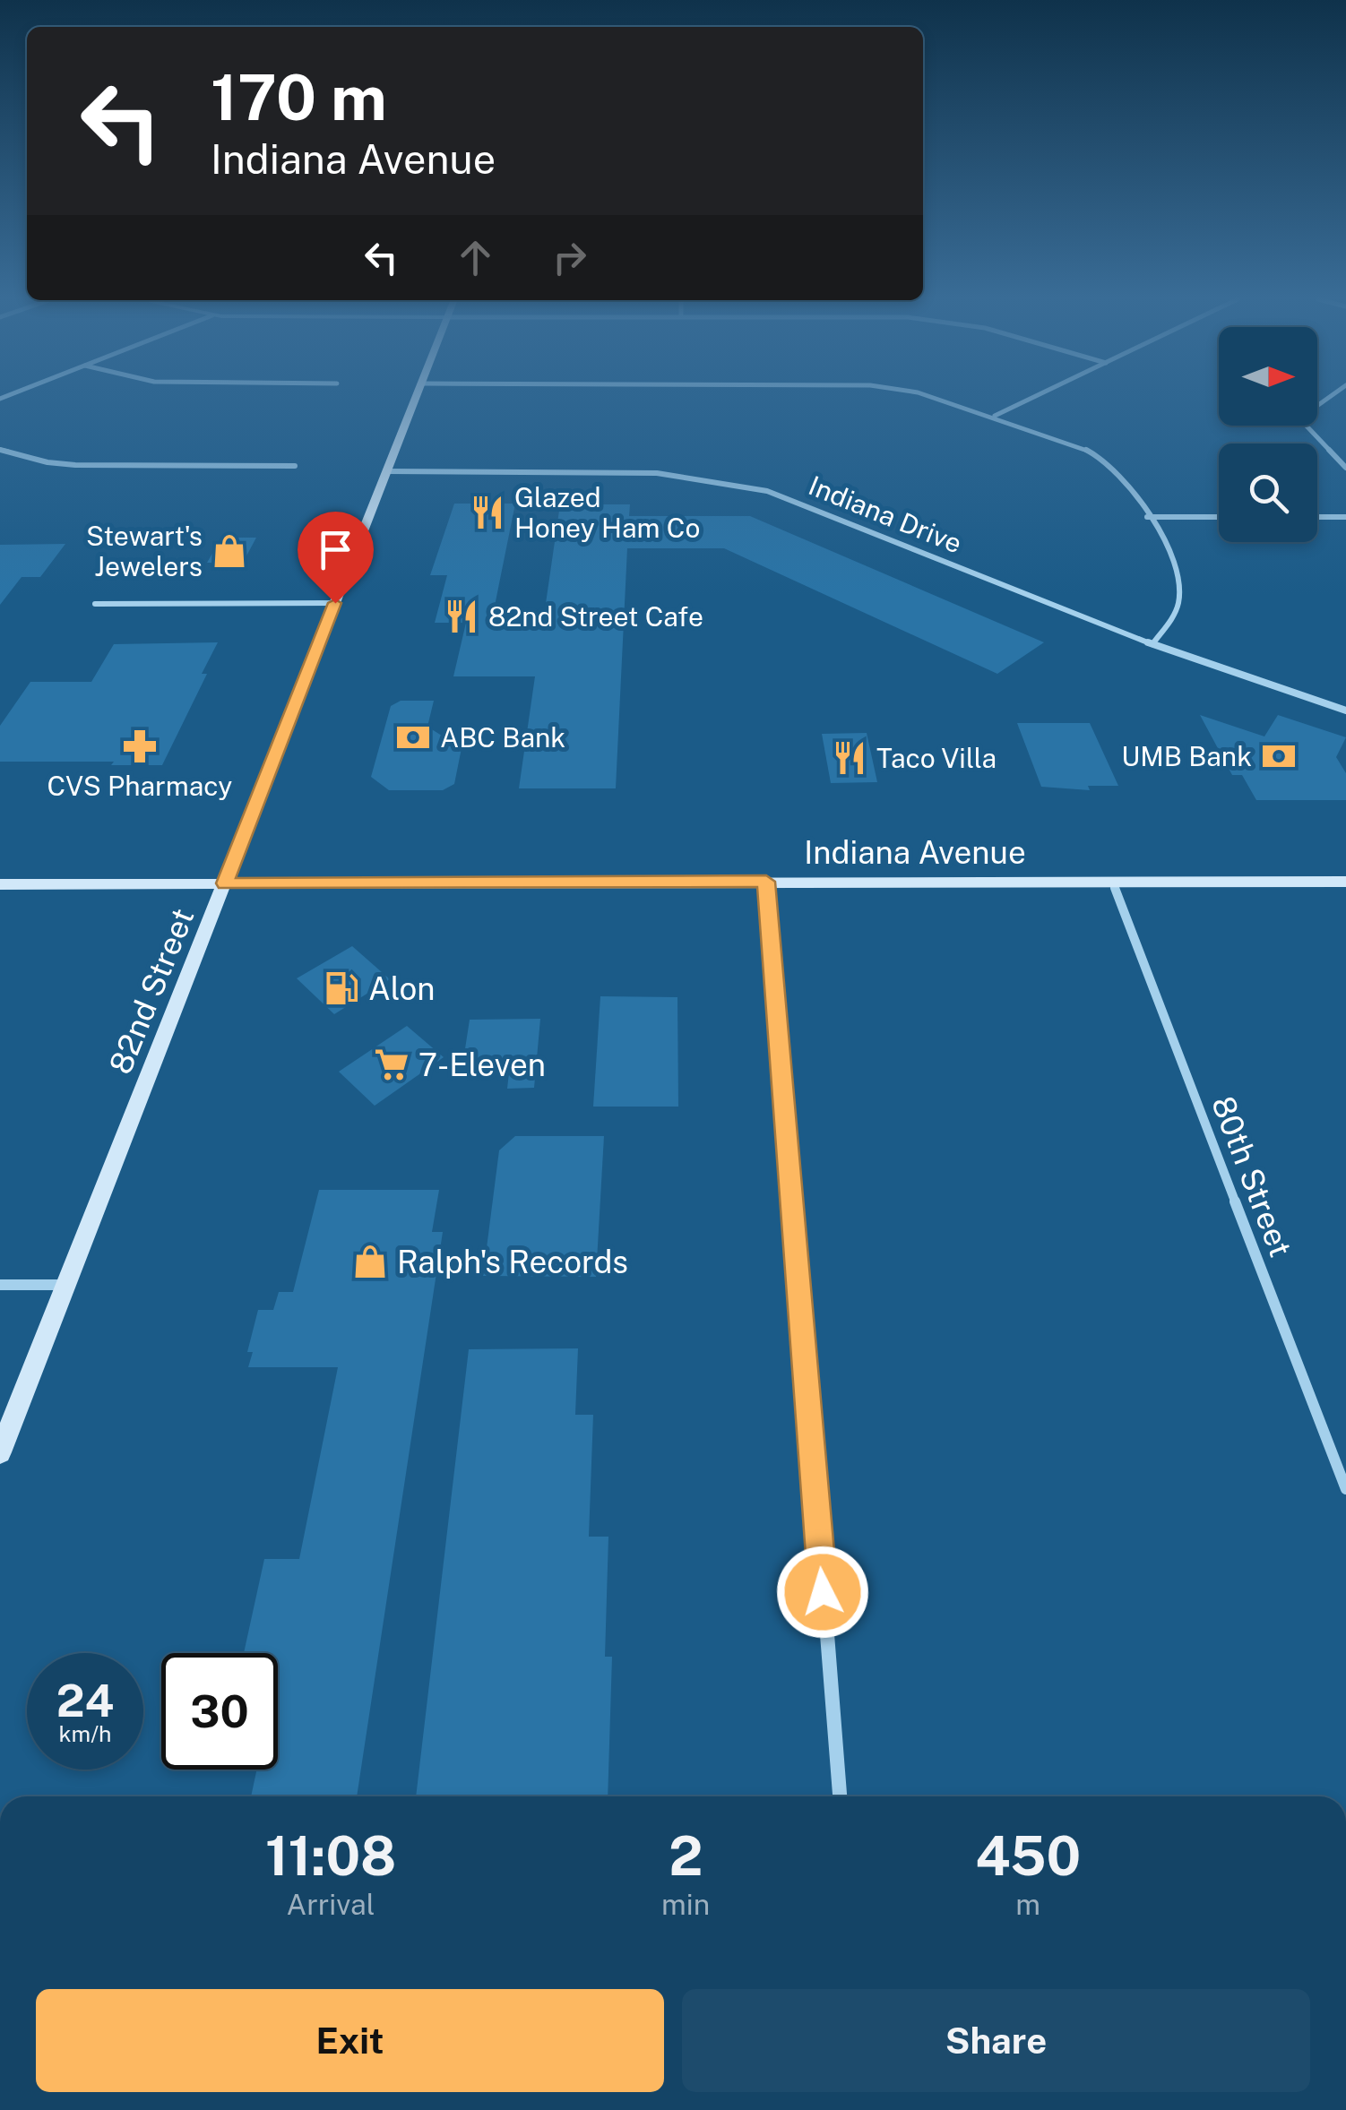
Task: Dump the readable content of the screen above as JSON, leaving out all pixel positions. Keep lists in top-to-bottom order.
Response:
{
  "streets": {
    "main road": ["Indiana Avenue", "82nd Street"],
    "street": ["Indiana Drive", "80th Street"]
  },
  "crossings": [
    ["Indiana Drive", "82nd Street"],
    ["Indiana Avenue", "82nd Street"],
    ["Indiana Avenue", "80th Street"]
  ],
  "places": {
    "restaurant": ["Glazed Honey Ham Co", "82nd Street Cafe", "Taco Villa"],
    "shop": ["Stewart's Jewelers", "Ralph's Records"],
    "bank": ["ABC Bank", "UMB Bank"],
    "pharmacy": ["CVS Pharmacy"],
    "fuel station": ["Alon"],
    "supermarket": ["7-Eleven"]
  },
  "north": "right",
  "page": {
    "turn": ["170 m", "Indiana Avenue"],
    "speed": "24 km/h",
    "limit": "30",
    "eta": [
      "11:08",
      "Arrival",
      "2",
      "min",
      "450",
      "m"
    ],
    "buttons": ["Exit", "Share"]
  }
}
